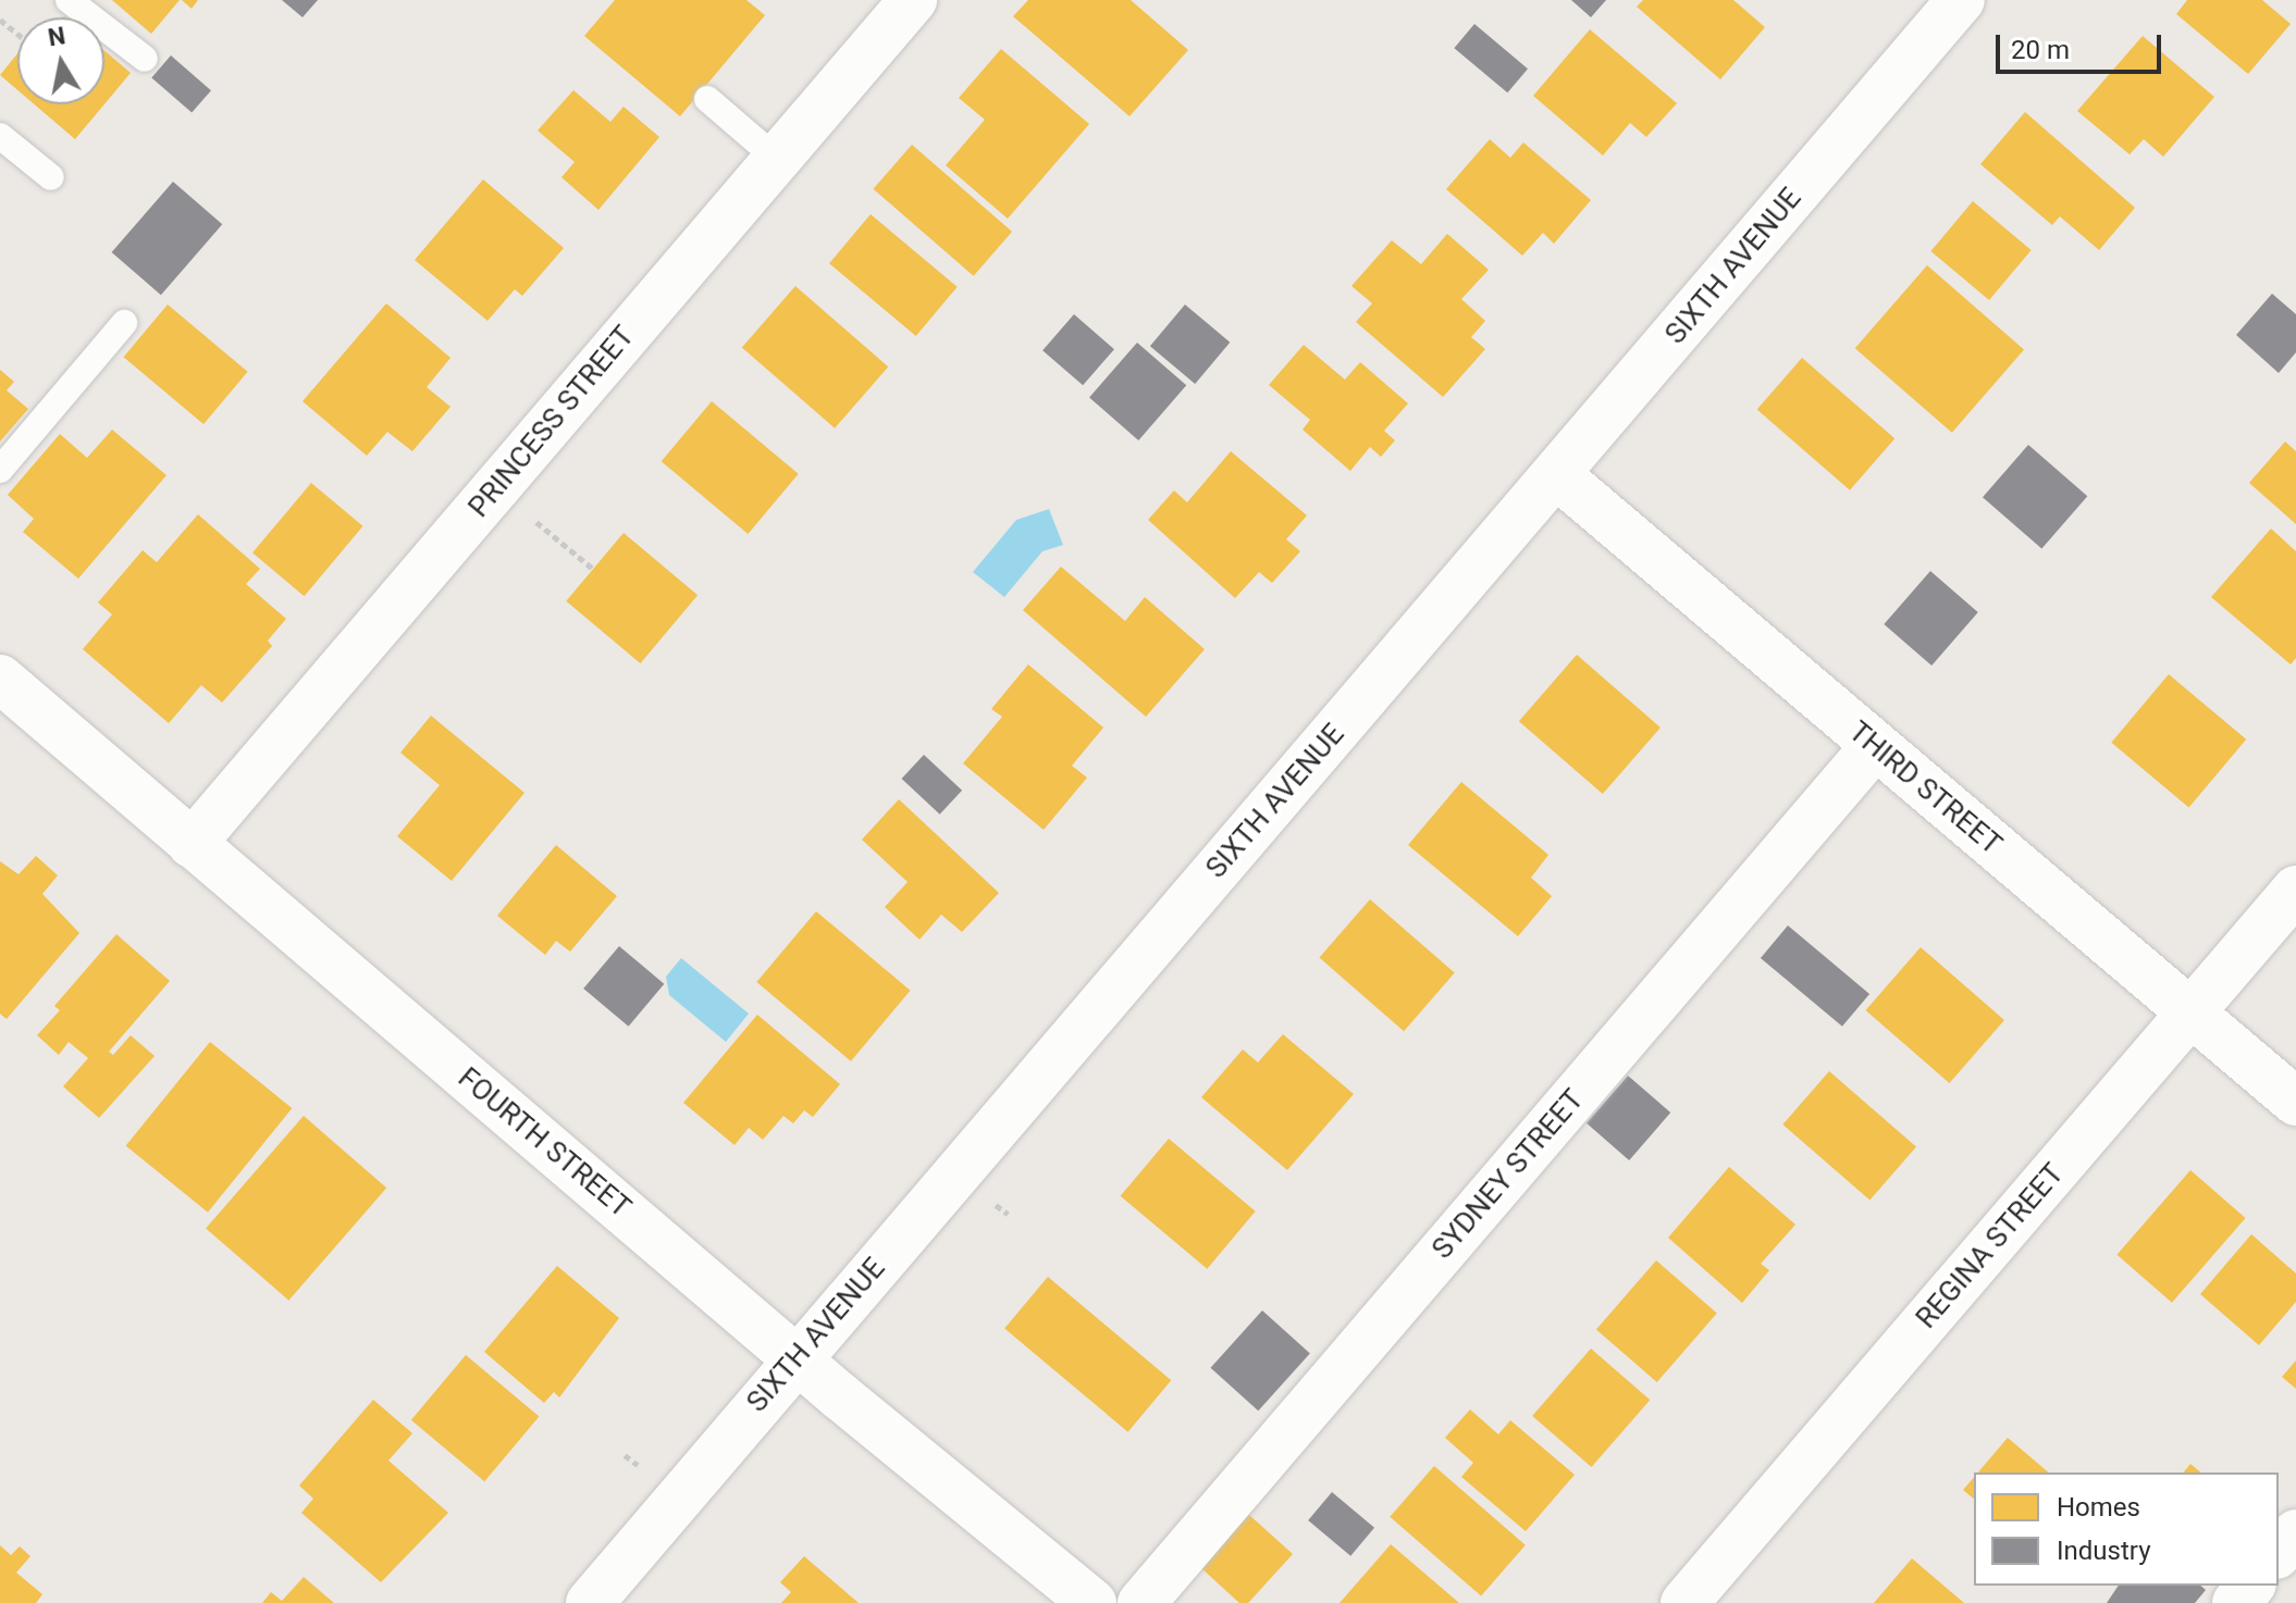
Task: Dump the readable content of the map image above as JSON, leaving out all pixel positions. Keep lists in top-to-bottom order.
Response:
{
  "streets": {
    "street": [
      "SIXTH AVENUE",
      "PRINCESS STREET",
      "THIRD STREET",
      "FOURTH STREET",
      "SYDNEY STREET",
      "REGINA STREET"
    ]
  },
  "crossings": [
    ["SIXTH AVENUE", "THIRD STREET"],
    ["SIXTH AVENUE", "FOURTH STREET"],
    ["PRINCESS STREET", "FOURTH STREET"],
    ["THIRD STREET", "SYDNEY STREET"],
    ["THIRD STREET", "REGINA STREET"]
  ],
  "legend": ["Homes", "Industry"],
  "scale_bar": "20 m",
  "north": "top"
}
